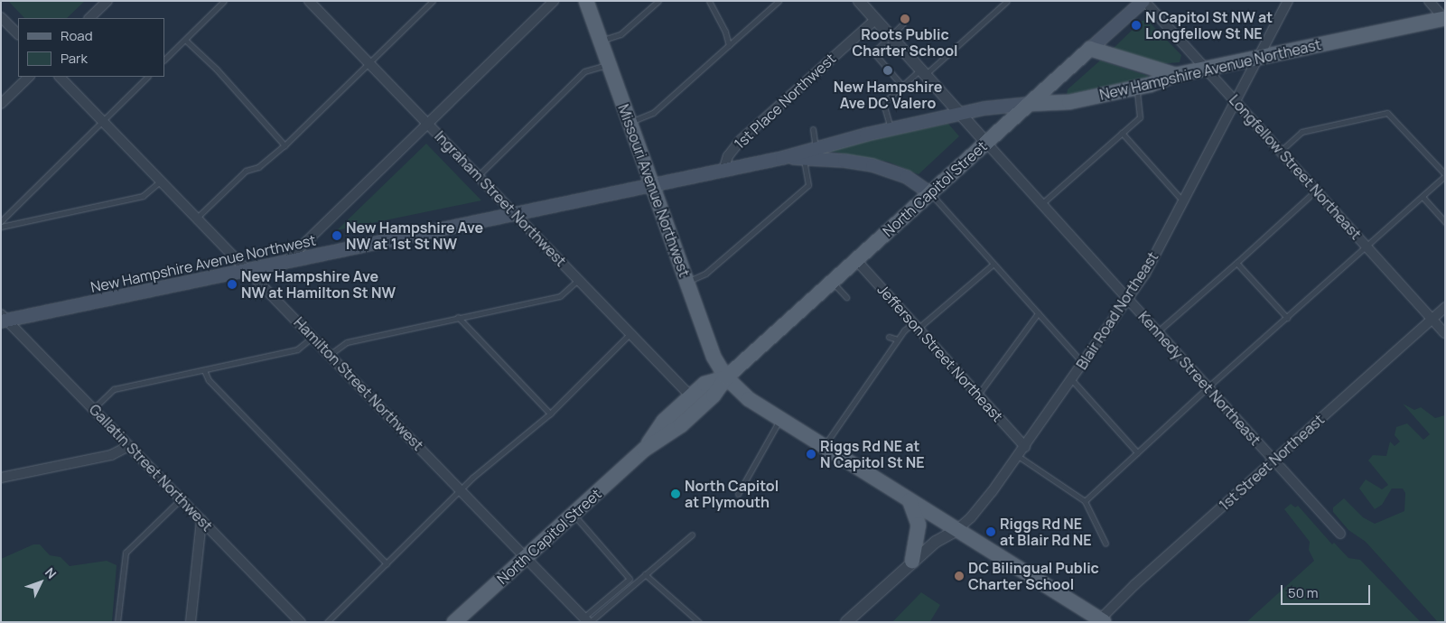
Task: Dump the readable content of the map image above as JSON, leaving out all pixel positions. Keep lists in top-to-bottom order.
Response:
{
  "streets": {
    "main road": [
      "New Hampshire Avenue Northeast",
      "North Capitol Street",
      "Missouri Avenue Northwest",
      "New Hampshire Avenue Northwest"
    ],
    "street": [
      "1st Place Northwest",
      "Longfellow Street Northeast",
      "Ingraham Street Northwest",
      "Blair Road Northeast",
      "Jefferson Street Northeast",
      "Kennedy Street Northeast",
      "Hamilton Street Northwest",
      "1st Street Northeast",
      "Gallatin Street Northwest"
    ]
  },
  "crossings": [
    ["New Hampshire Avenue Northeast", "Longfellow Street Northeast"],
    ["New Hampshire Avenue Northeast", "North Capitol Street"],
    ["New Hampshire Avenue Northeast", "New Hampshire Avenue Northwest"],
    ["New Hampshire Avenue Northeast", "Blair Road Northeast"],
    ["1st Place Northwest", "New Hampshire Avenue Northwest"],
    ["Longfellow Street Northeast", "North Capitol Street"],
    ["Longfellow Street Northeast", "Blair Road Northeast"],
    ["Longfellow Street Northeast", "1st Street Northeast"],
    ["North Capitol Street", "Missouri Avenue Northwest"],
    ["North Capitol Street", "New Hampshire Avenue Northwest"],
    ["North Capitol Street", "Jefferson Street Northeast"],
    ["North Capitol Street", "Kennedy Street Northeast"],
    ["North Capitol Street", "Hamilton Street Northwest"],
    ["Missouri Avenue Northwest", "New Hampshire Avenue Northwest"],
    ["Missouri Avenue Northwest", "Blair Road Northeast"],
    ["Missouri Avenue Northwest", "1st Street Northeast"],
    ["Ingraham Street Northwest", "New Hampshire Avenue Northwest"],
    ["New Hampshire Avenue Northwest", "Hamilton Street Northwest"],
    ["New Hampshire Avenue Northwest", "Gallatin Street Northwest"],
    ["Blair Road Northeast", "Jefferson Street Northeast"],
    ["Blair Road Northeast", "Kennedy Street Northeast"],
    ["Kennedy Street Northeast", "1st Street Northeast"]
  ],
  "places": [
    "Roots Public Charter School",
    "N Capitol St NW at Longfellow St NE",
    "New Hampshire Ave DC Valero",
    "New Hampshire Ave NW at 1st St NW",
    "New Hampshire Ave NW at Hamilton St NW",
    "Riggs Rd NE at N Capitol St NE",
    "North Capitol at Plymouth",
    "Riggs Rd NE at Blair Rd NE",
    "DC Bilingual Public Charter School"
  ],
  "legend": ["Road", "Park"],
  "scale_bar": "50 m",
  "north": "top right"
}
